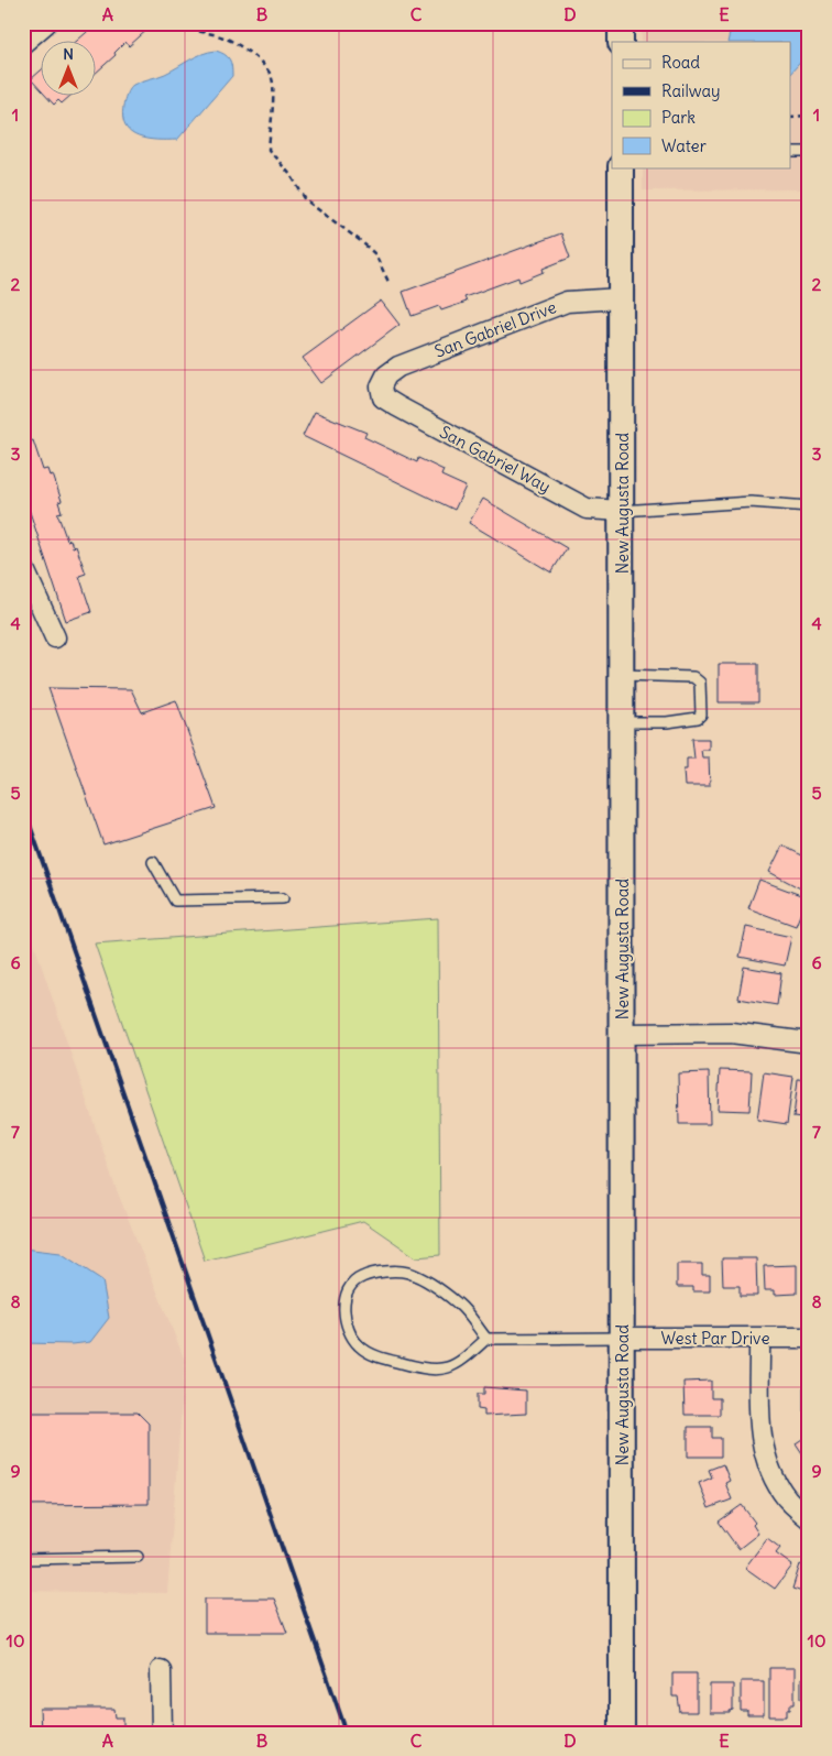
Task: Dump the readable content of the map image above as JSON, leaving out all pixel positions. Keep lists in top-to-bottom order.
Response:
{
  "streets": {
    "street": [
      "San Gabriel Drive",
      "San Gabriel Way",
      "New Augusta Road",
      "West Par Drive"
    ]
  },
  "crossings": [
    ["San Gabriel Drive", "San Gabriel Way"],
    ["San Gabriel Drive", "New Augusta Road"],
    ["San Gabriel Way", "New Augusta Road"],
    ["New Augusta Road", "West Par Drive"]
  ],
  "legend": [
    "Road",
    "Railway",
    "Park",
    "Water"
  ],
  "north": "top",
  "grid": {
    "columns": [
      "A",
      "B",
      "C",
      "D",
      "E"
    ],
    "rows": [
      "1",
      "2",
      "3",
      "4",
      "5",
      "6",
      "7",
      "8",
      "9",
      "10"
    ]
  }
}
